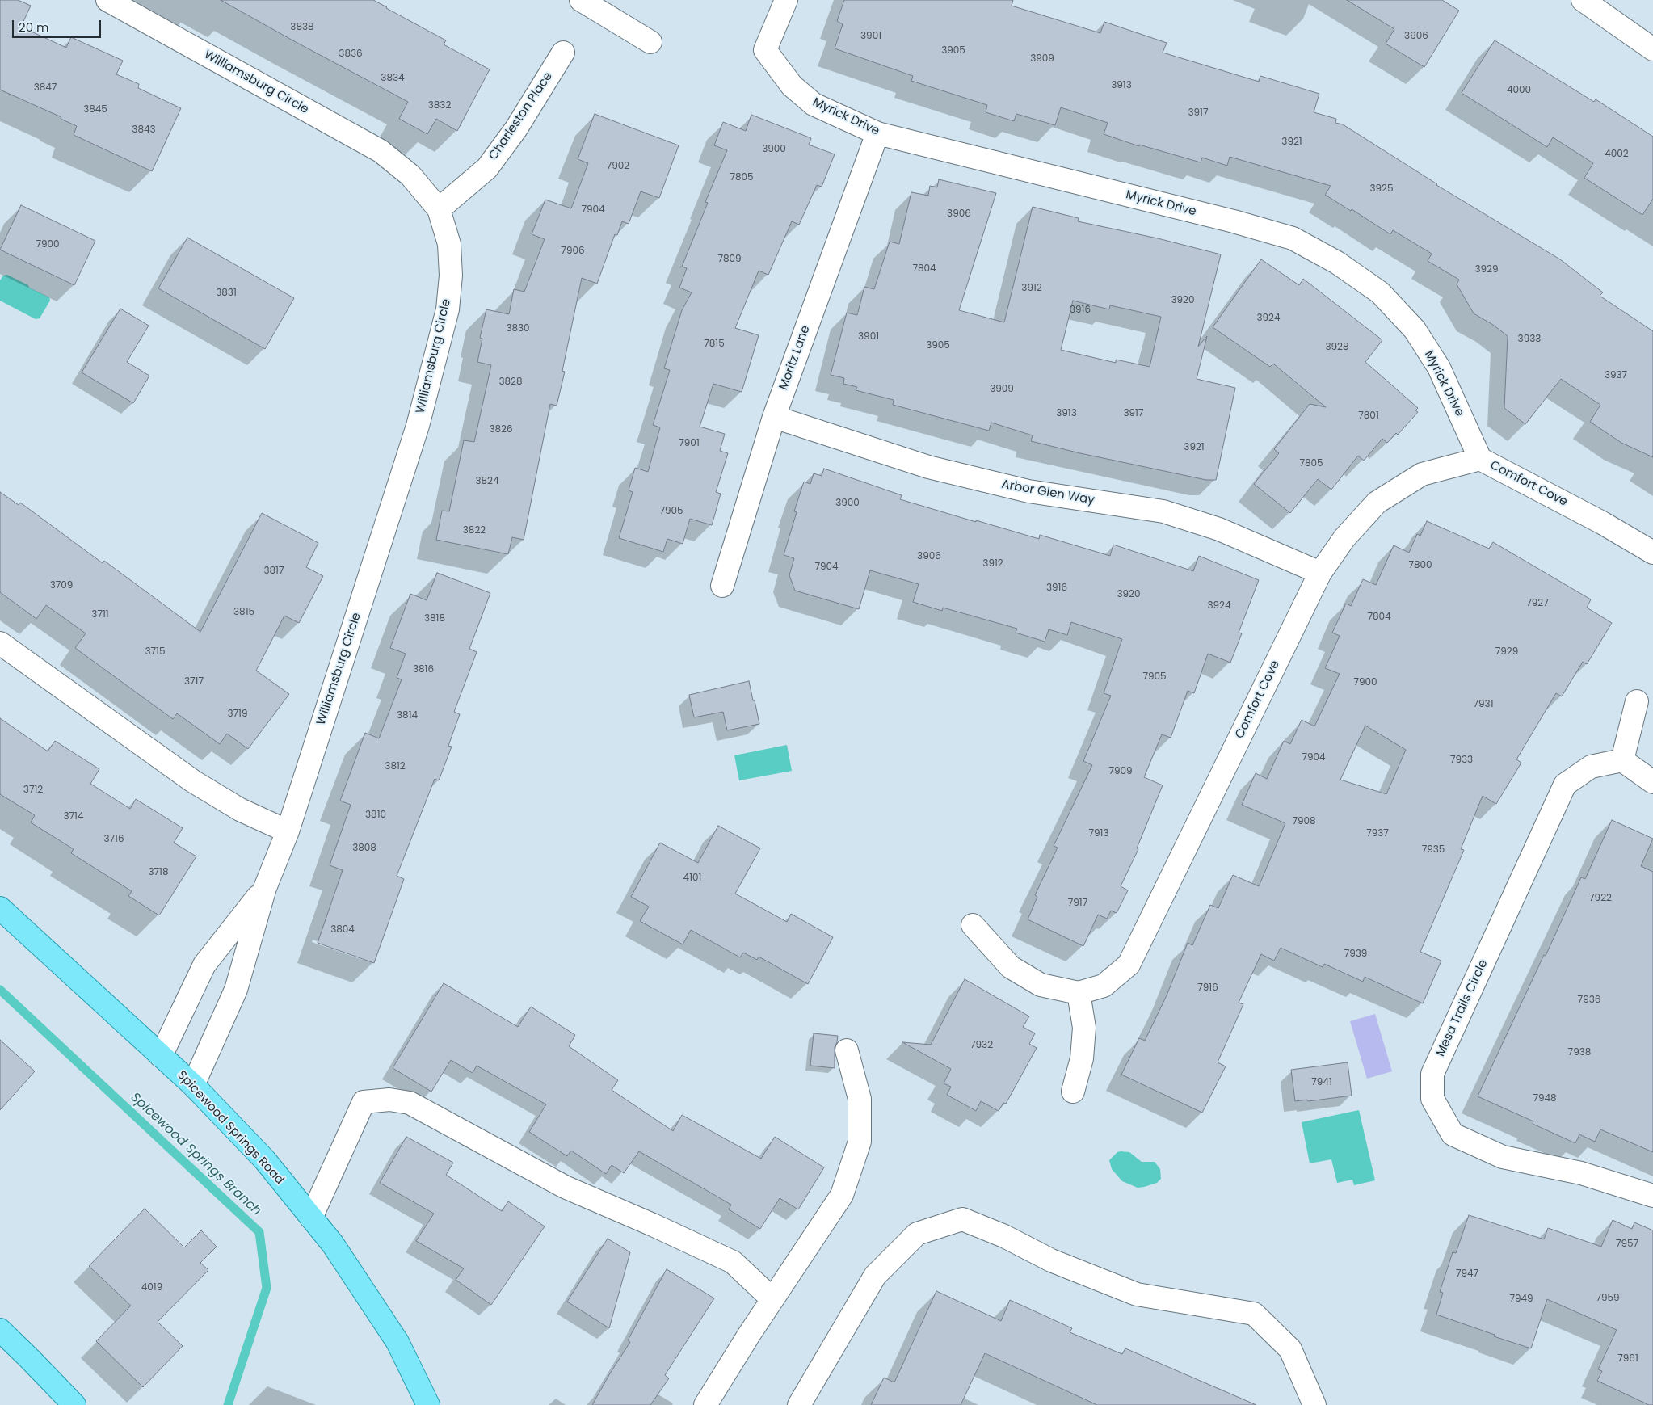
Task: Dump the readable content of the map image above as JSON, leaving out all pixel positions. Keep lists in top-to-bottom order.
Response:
{
  "streets": {
    "main road": ["Spicewood Springs Road"],
    "street": [
      "Williamsburg Circle",
      "Charleston Place",
      "Myrick Drive",
      "Moritz Lane",
      "Comfort Cove",
      "Arbor Glen Way",
      "Mesa Trails Circle"
    ]
  },
  "crossings": [
    ["Williamsburg Circle", "Charleston Place"],
    ["Williamsburg Circle", "Spicewood Springs Road"],
    ["Myrick Drive", "Moritz Lane"],
    ["Myrick Drive", "Comfort Cove"],
    ["Moritz Lane", "Arbor Glen Way"],
    ["Comfort Cove", "Arbor Glen Way"]
  ],
  "water": ["Spicewood Springs Branch"],
  "house_numbers": [
    "3838",
    "3901",
    "3906",
    "3905",
    "3836",
    "3909",
    "3834",
    "3913",
    "3847",
    "4000",
    "3832",
    "3845",
    "3917",
    "3843",
    "3921",
    "3900",
    "4002",
    "7902",
    "7805",
    "3925",
    "7904",
    "3906",
    "7900",
    "7906",
    "7809",
    "7804",
    "3929",
    "3912",
    "3831",
    "3920",
    "3916",
    "3924",
    "3830",
    "3901",
    "3933",
    "7815",
    "3905",
    "3928",
    "3937",
    "3828",
    "3909",
    "3913",
    "3917",
    "7801",
    "3826",
    "7901",
    "3921",
    "7805",
    "3824",
    "3900",
    "7905",
    "3822",
    "3906",
    "3912",
    "7800",
    "7904",
    "3817",
    "3709",
    "3916",
    "3920",
    "7927",
    "3924",
    "3815",
    "3711",
    "7804",
    "3818",
    "3715",
    "7929",
    "3816",
    "7905",
    "3717",
    "7900",
    "7931",
    "3719",
    "3814",
    "7904",
    "7933",
    "3812",
    "7909",
    "3712",
    "3810",
    "3714",
    "7908",
    "7913",
    "7937",
    "3716",
    "3808",
    "7935",
    "3718",
    "4101",
    "7922",
    "7917",
    "3804",
    "7939",
    "7916",
    "7936",
    "7932",
    "7938",
    "7941",
    "7948",
    "7957",
    "7947",
    "4019",
    "7959",
    "7949",
    "7961"
  ],
  "scale_bar": "20 m"
}
